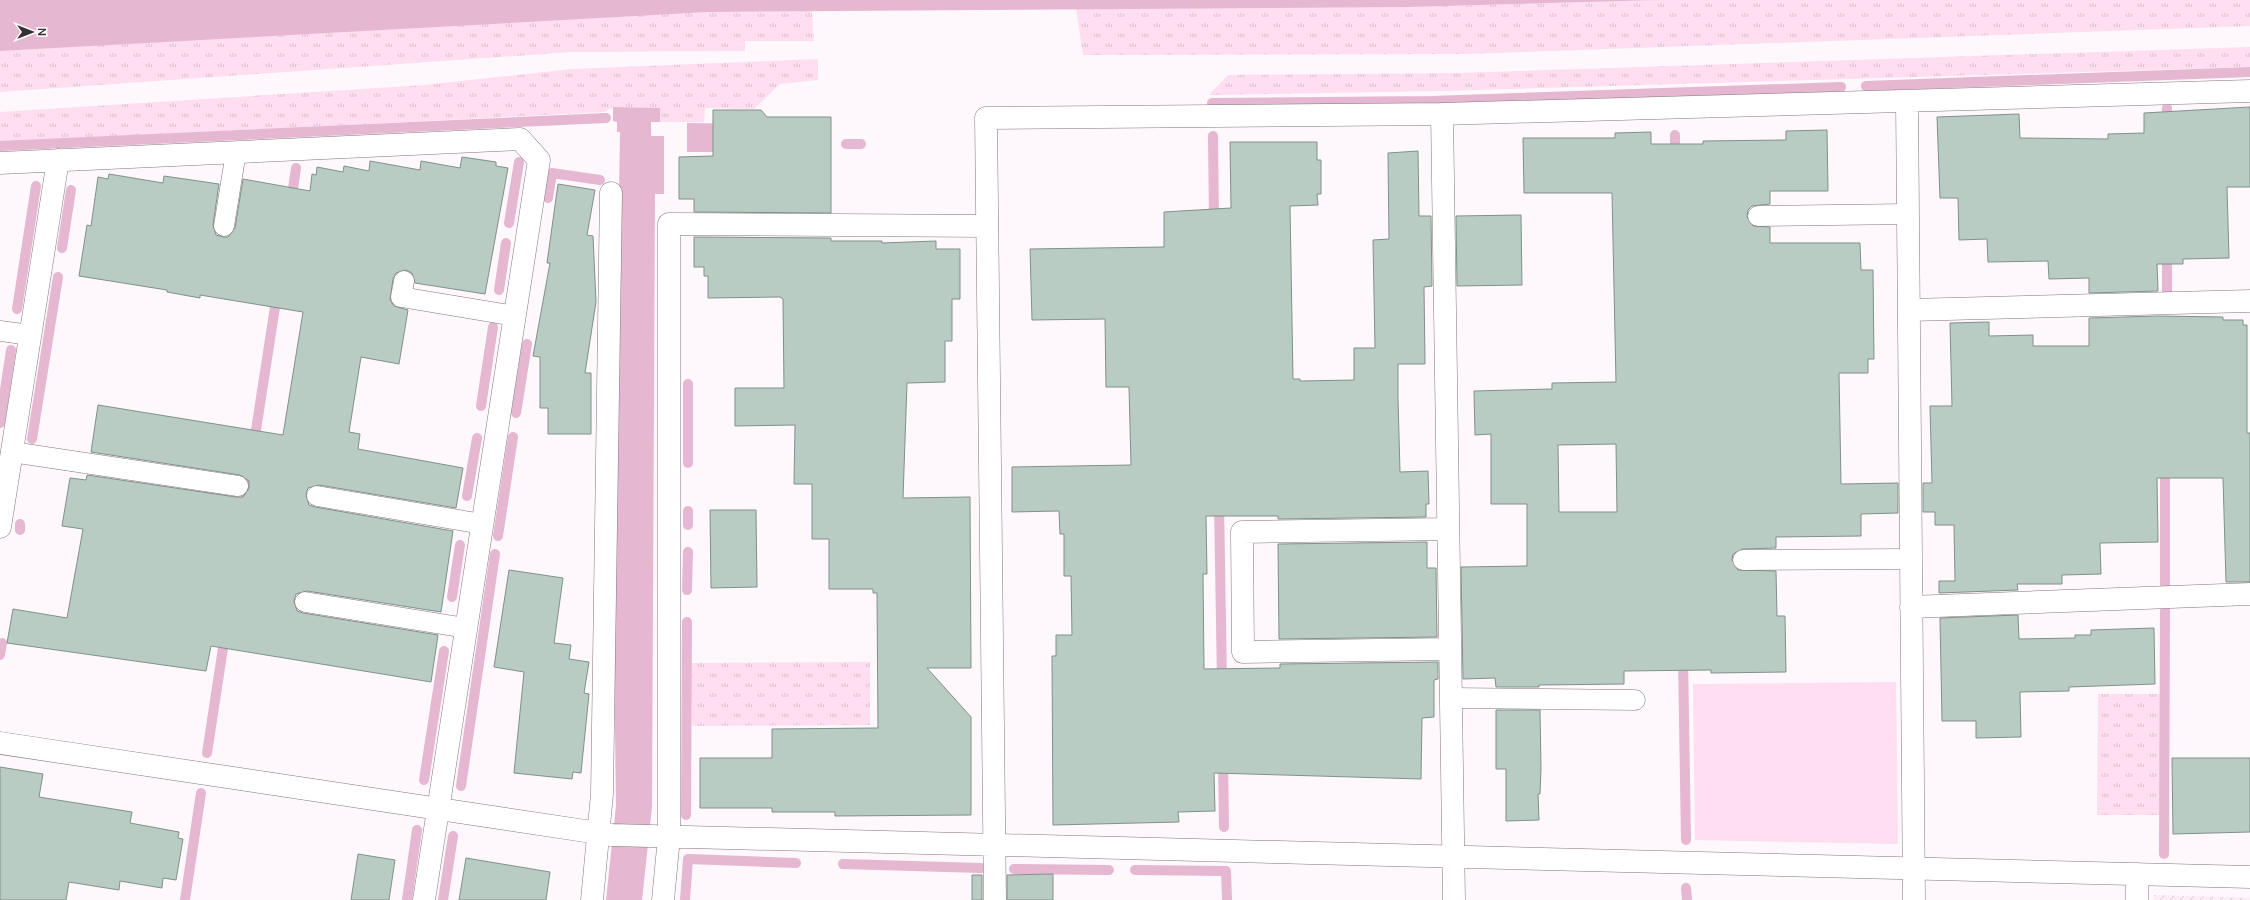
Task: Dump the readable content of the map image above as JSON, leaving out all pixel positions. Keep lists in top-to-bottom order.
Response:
{
  "north": "right"
}
